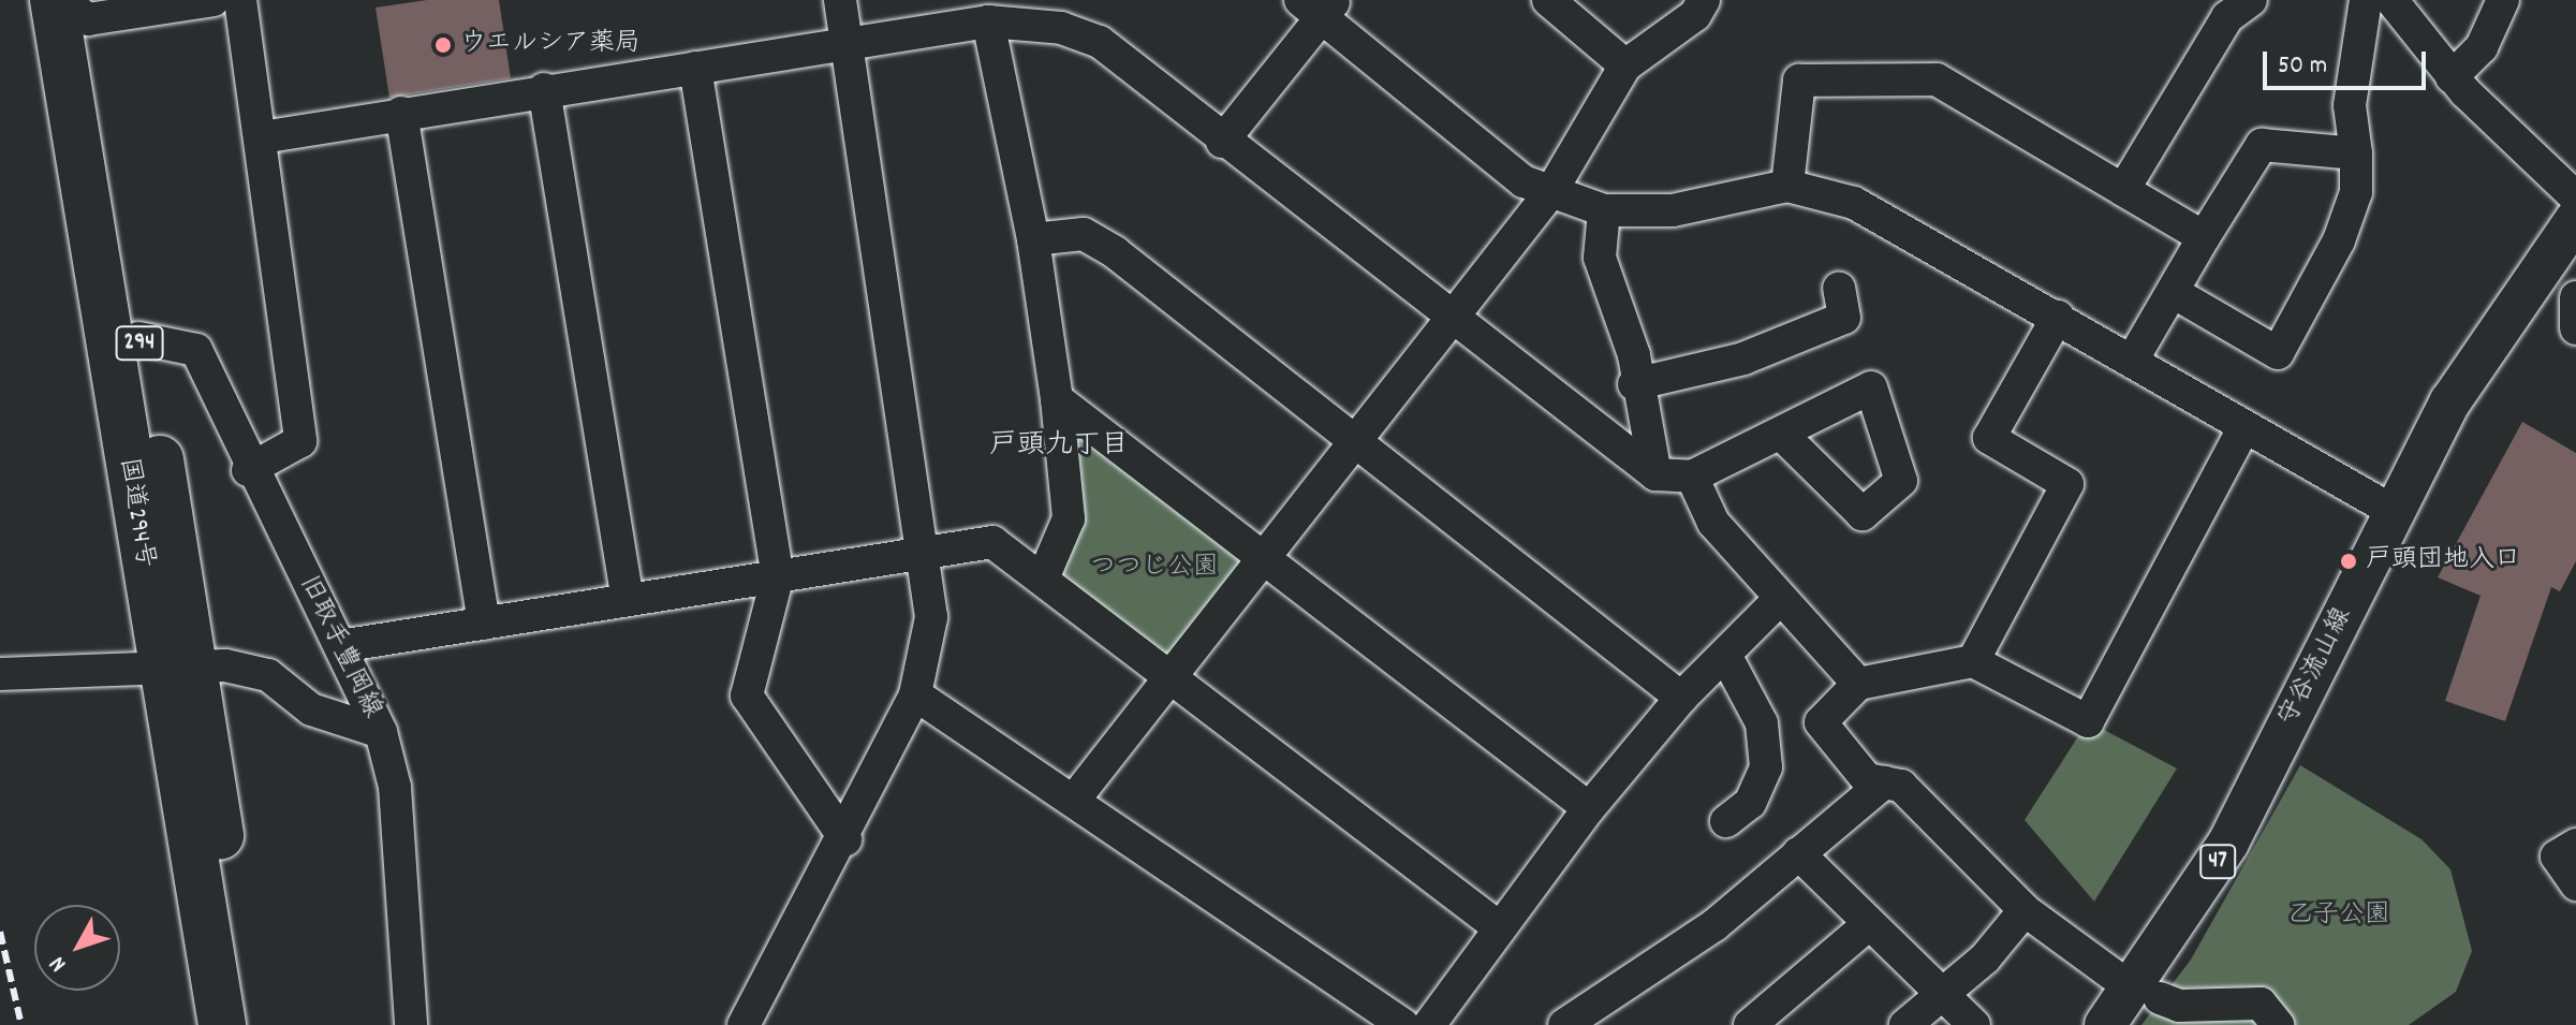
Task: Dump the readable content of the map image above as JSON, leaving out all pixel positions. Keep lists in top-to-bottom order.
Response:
{
  "streets": {
    "highway": ["294", "国道294号"],
    "main road": ["守谷流山線", "47"],
    "street": ["旧取手豊岡線"]
  },
  "crossings": [
    ["国道294号", "旧取手豊岡線"]
  ],
  "districts": ["戸頭九丁目"],
  "parks": ["つつじ公園", "乙子公園"],
  "places": ["ウエルシア薬局", "戸頭団地入口"],
  "scale_bar": "50 m",
  "north": "bottom left"
}
